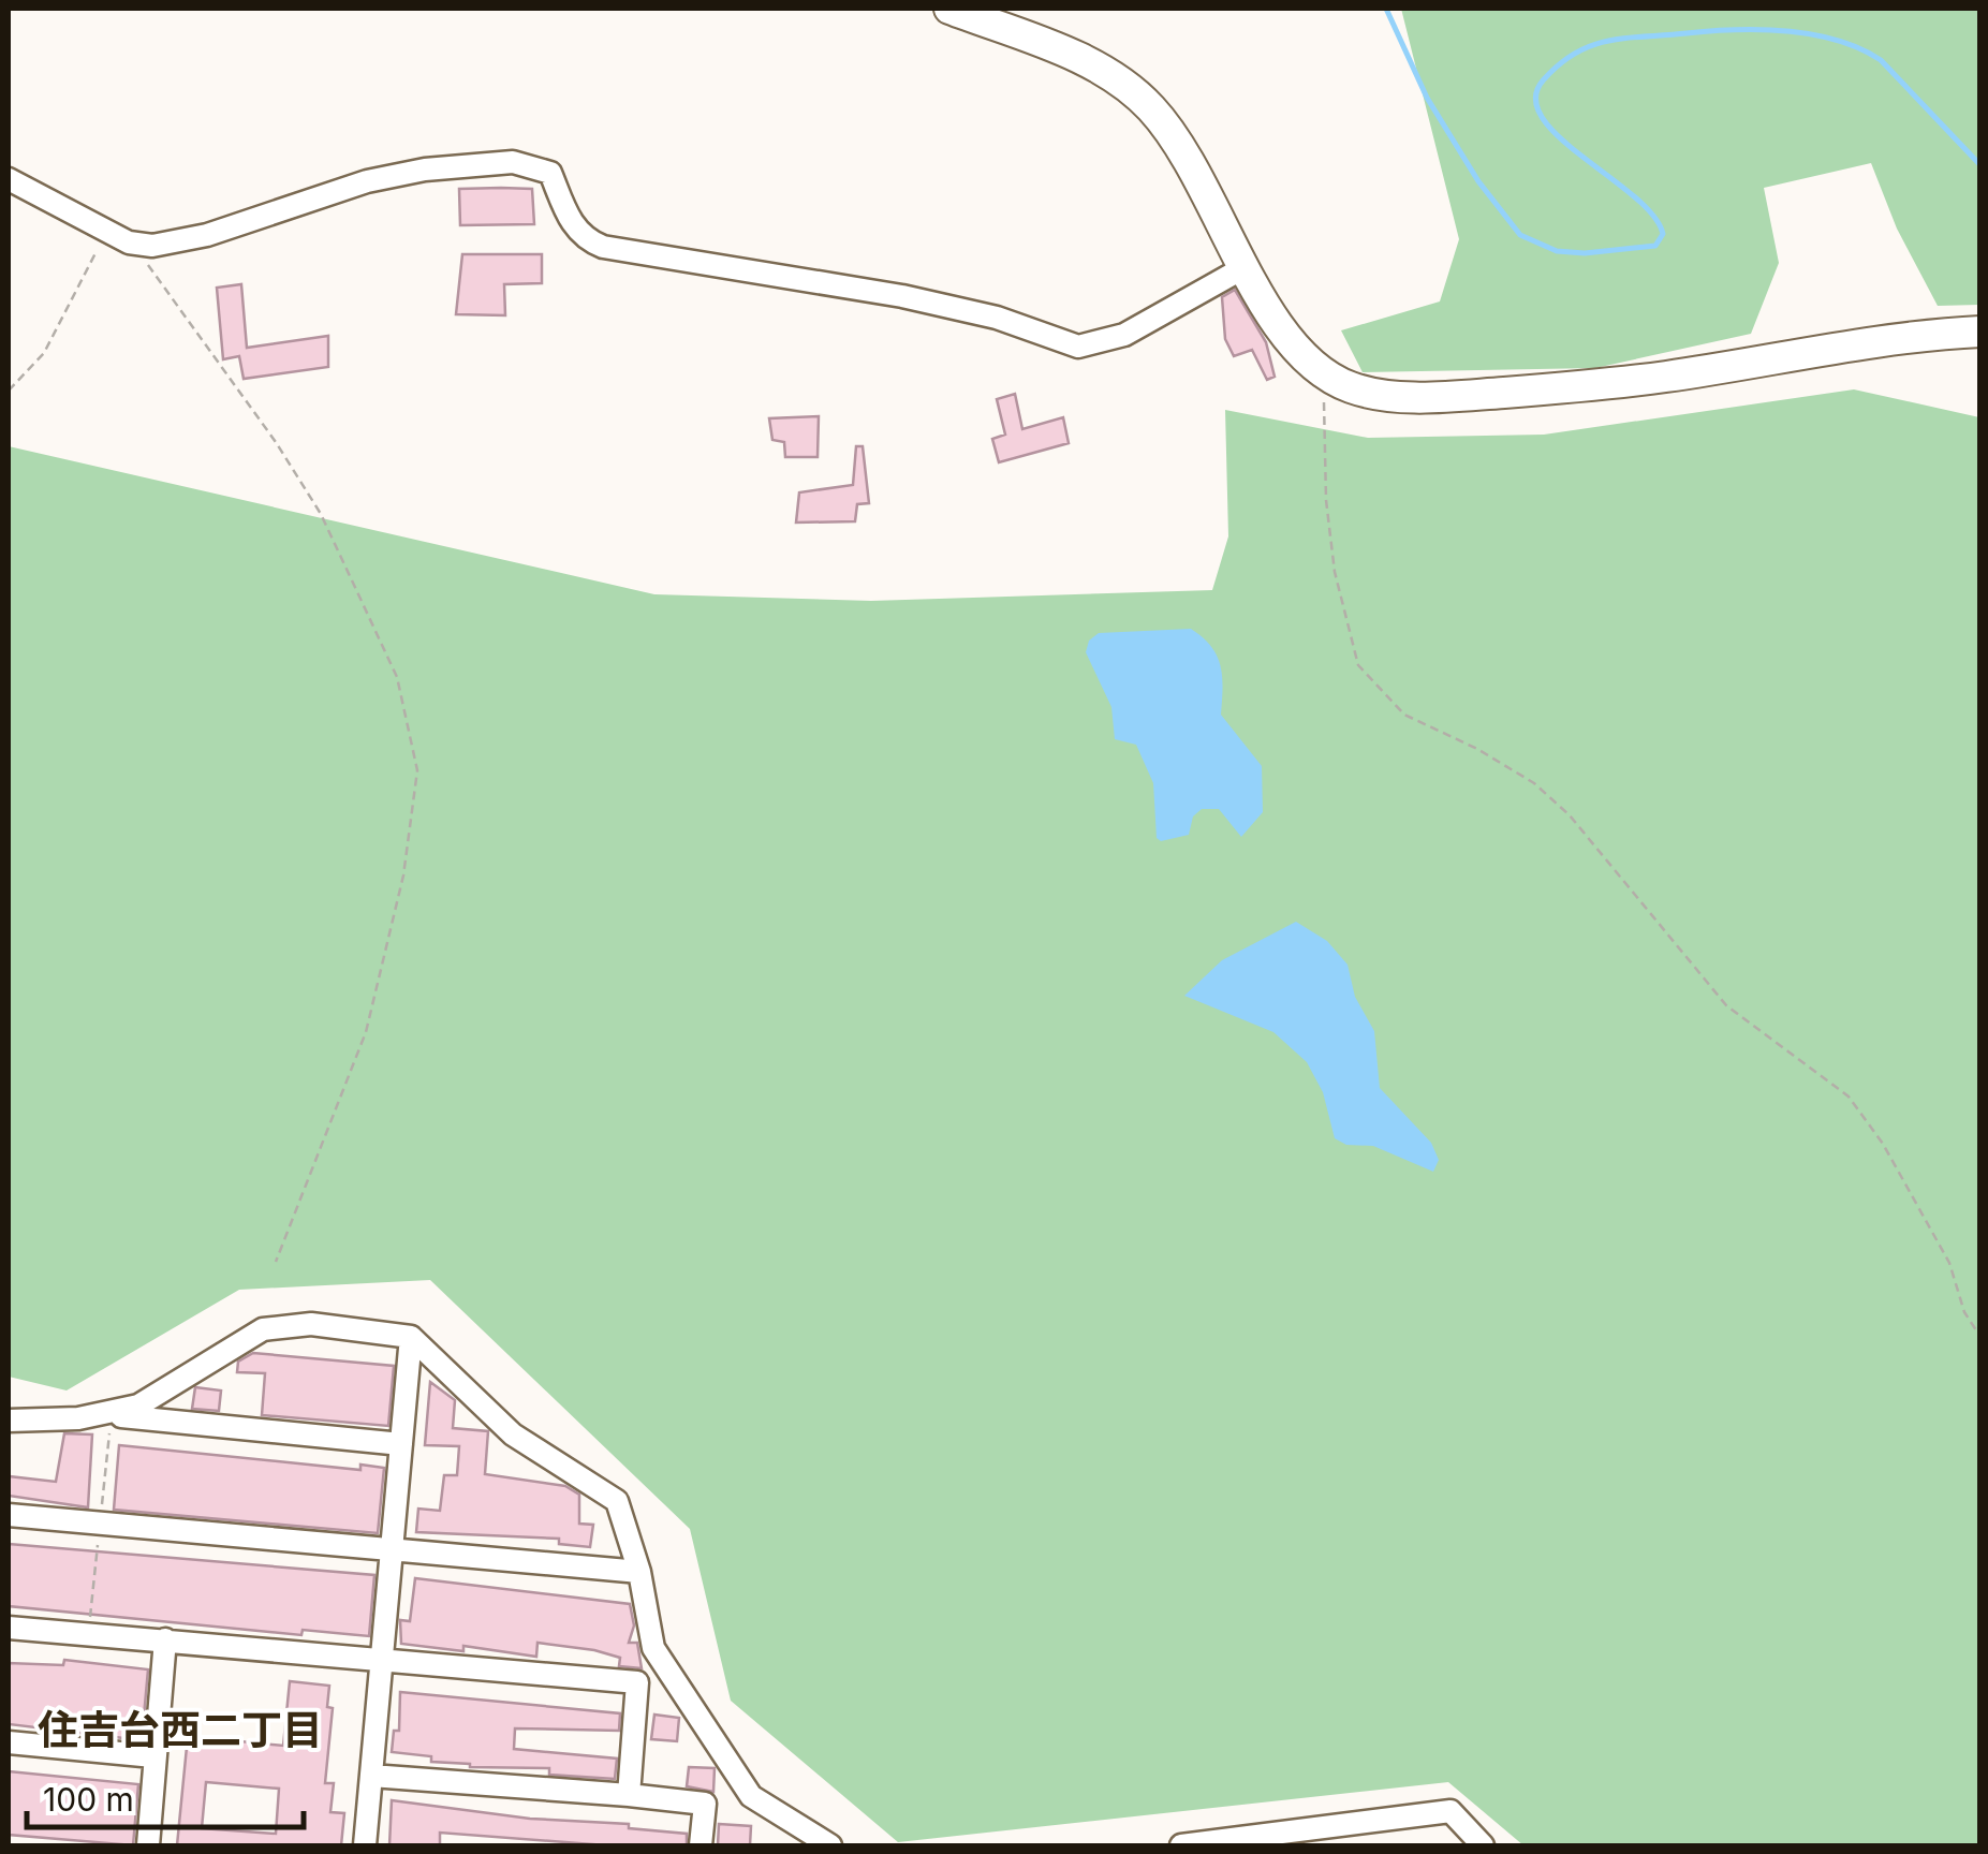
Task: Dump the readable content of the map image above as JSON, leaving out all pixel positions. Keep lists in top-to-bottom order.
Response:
{
  "districts": ["住吉台西二丁目"],
  "scale_bar": "100 m"
}
